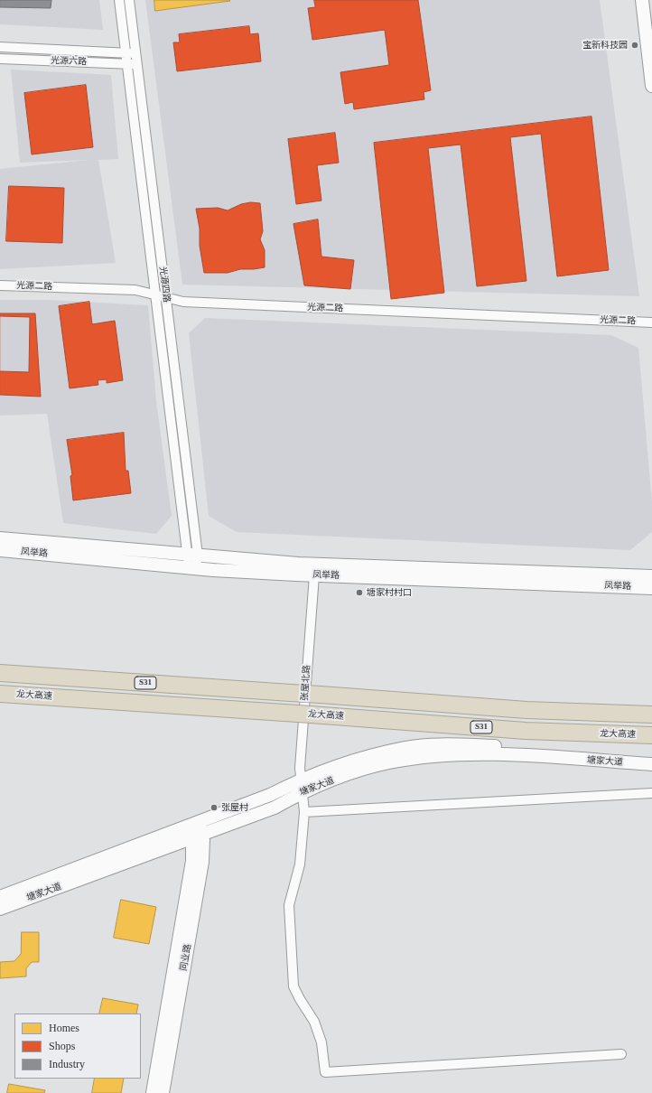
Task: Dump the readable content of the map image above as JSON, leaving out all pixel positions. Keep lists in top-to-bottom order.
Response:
{
  "streets": {
    "highway": ["S31", "龙大高速"],
    "street": [
      "光源六路",
      "光源四路",
      "光源二路",
      "凤举路",
      "张屋北路",
      "塘家大道",
      "同业路"
    ]
  },
  "crossings": [
    ["光源六路", "光源四路"],
    ["光源四路", "光源二路"],
    ["光源四路", "凤举路"],
    ["凤举路", "张屋北路"],
    ["张屋北路", "塘家大道"],
    ["塘家大道", "同业路"]
  ],
  "places": ["宝新科技园", "塘家村村口", "张屋村"],
  "legend": ["Homes", "Shops", "Industry"]
}
